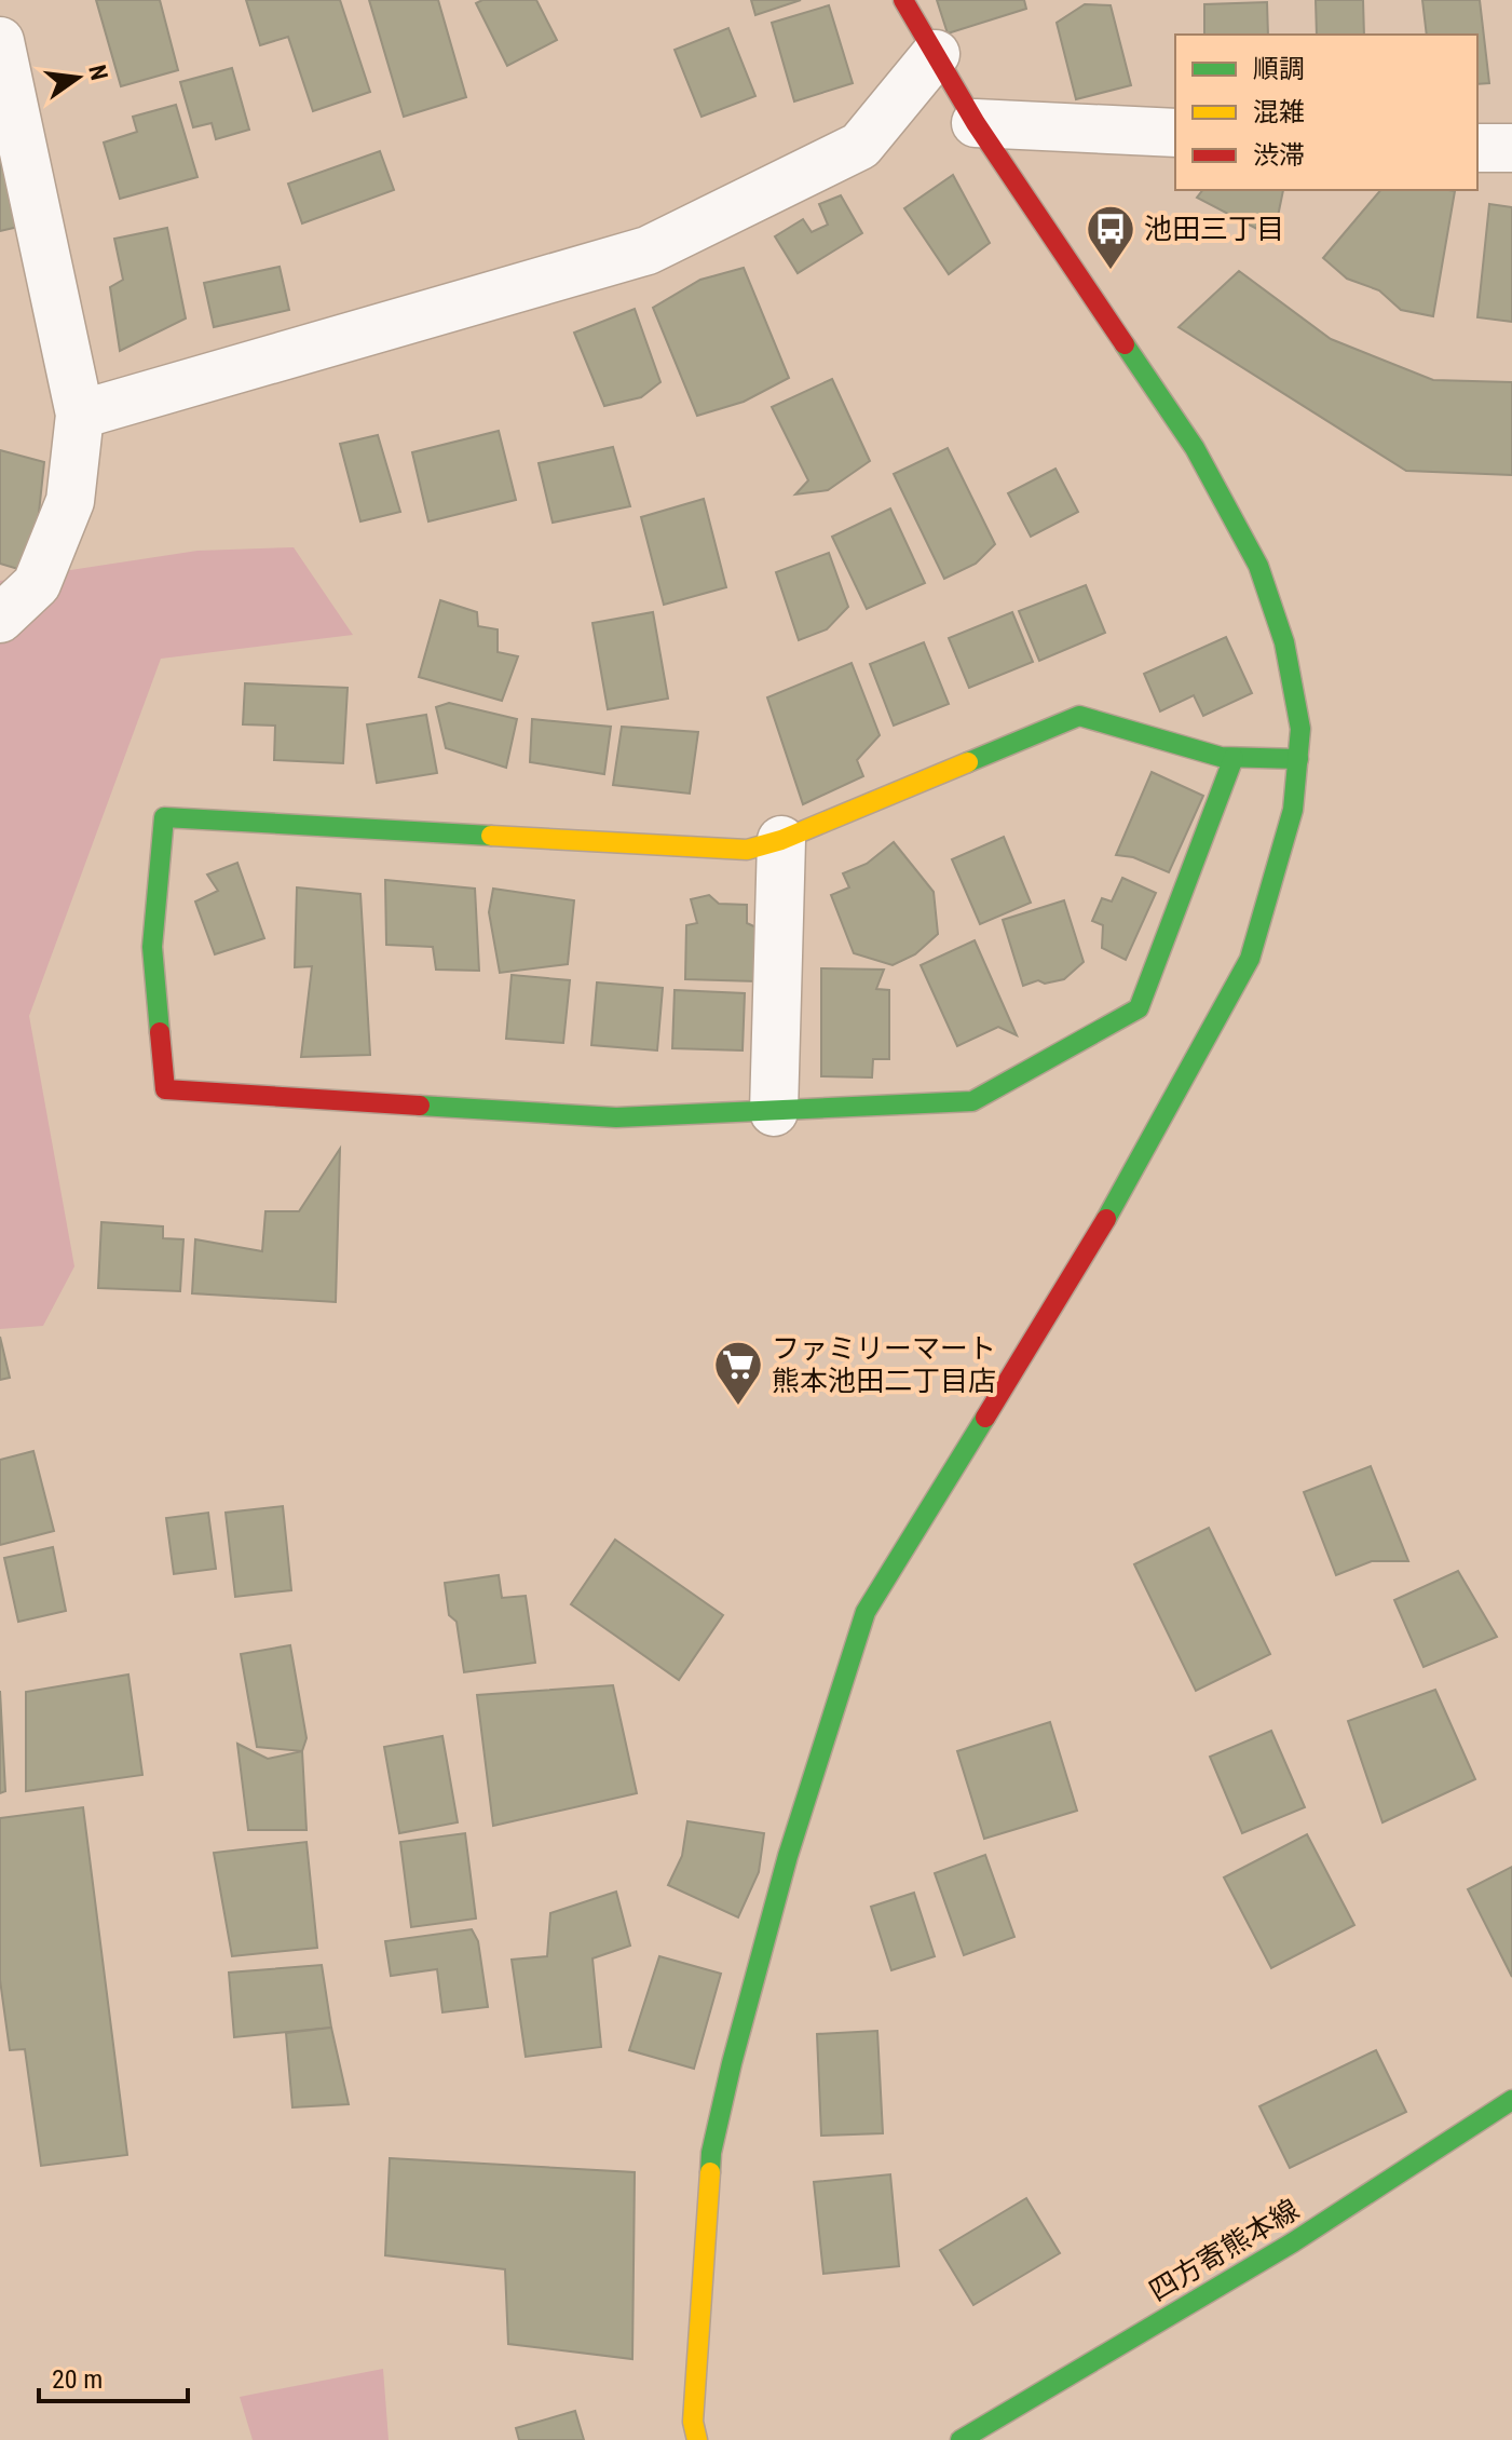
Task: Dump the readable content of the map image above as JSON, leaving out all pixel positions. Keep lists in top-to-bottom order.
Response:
{
  "streets": {
    "street": ["四方寄熊本線"]
  },
  "places": {
    "bus stop": ["池田三丁目"],
    "supermarket": ["ファミリーマート 熊本池田二丁目店"]
  },
  "legend": ["順調", "混雑", "渋滞"],
  "scale_bar": "20 m",
  "north": "right"
}
